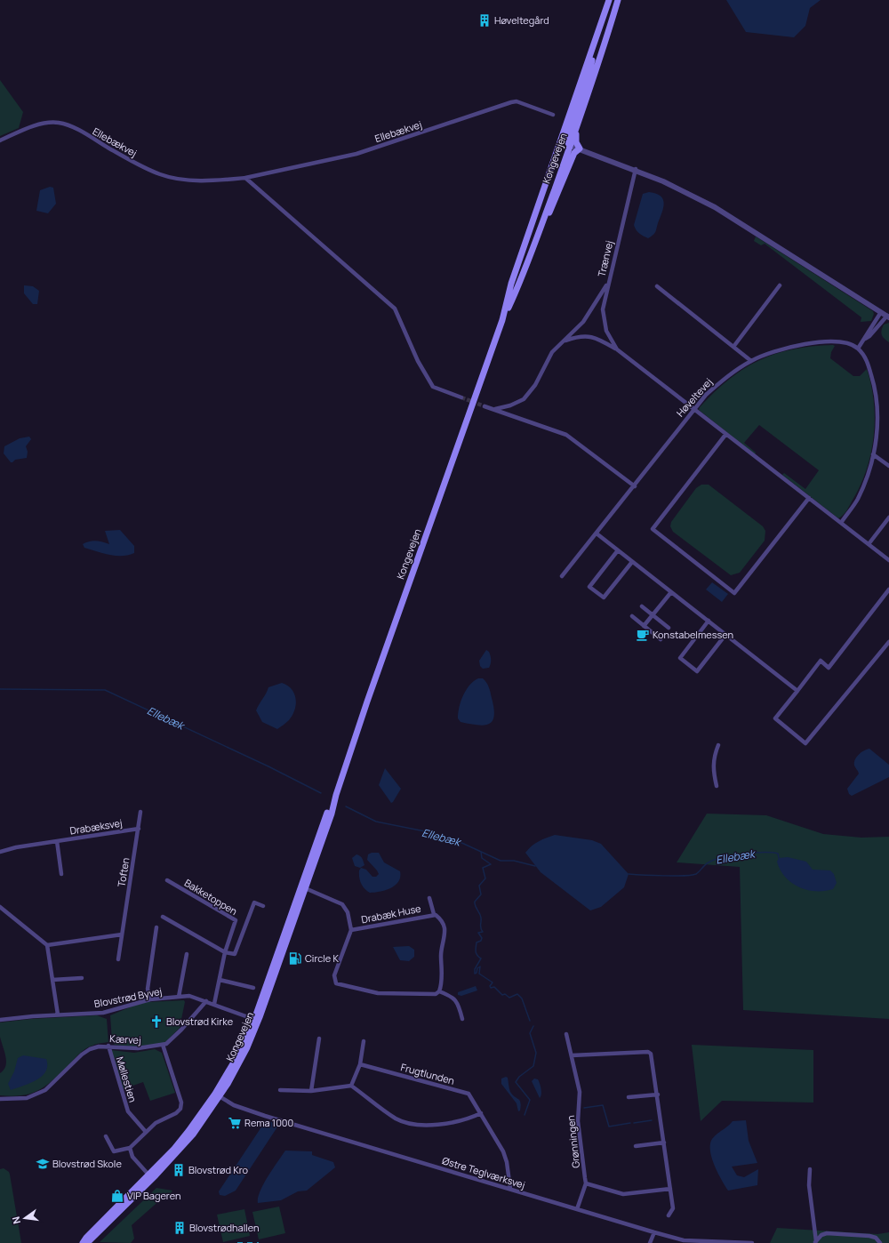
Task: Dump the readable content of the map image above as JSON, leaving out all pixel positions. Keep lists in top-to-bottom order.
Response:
{
  "streets": {
    "main road": ["Kongevejen"],
    "street": [
      "Ellebækvej",
      "Trænvej",
      "Høveltevej",
      "Drabæksvej",
      "Toften",
      "Bakketoppen",
      "Drabæk Huse",
      "Blovstrød Byvej",
      "Kærvej",
      "Frugtlunden",
      "Møllestien",
      "Grønningen",
      "Østre Teglværksvej"
    ]
  },
  "crossings": [
    ["Kongevejen", "Drabæk Huse"],
    ["Kongevejen", "Blovstrød Byvej"],
    ["Kongevejen", "Østre Teglværksvej"],
    ["Trænvej", "Høveltevej"],
    ["Drabæksvej", "Toften"],
    ["Bakketoppen", "Blovstrød Byvej"],
    ["Kærvej", "Møllestien"],
    ["Frugtlunden", "Østre Teglværksvej"],
    ["Grønningen", "Østre Teglværksvej"]
  ],
  "water": ["Ellebæk"],
  "places": {
    "building": ["Høveltegård", "Blovstrød Kro", "Blovstrødhallen"],
    "cafe": ["Konstabelmessen"],
    "fuel station": ["Circle K"],
    "church": ["Blovstrød Kirke"],
    "supermarket": ["Rema 1000"],
    "school or university": ["Blovstrød Skole"],
    "shop": ["VIP Bageren"]
  },
  "north": "left"
}
